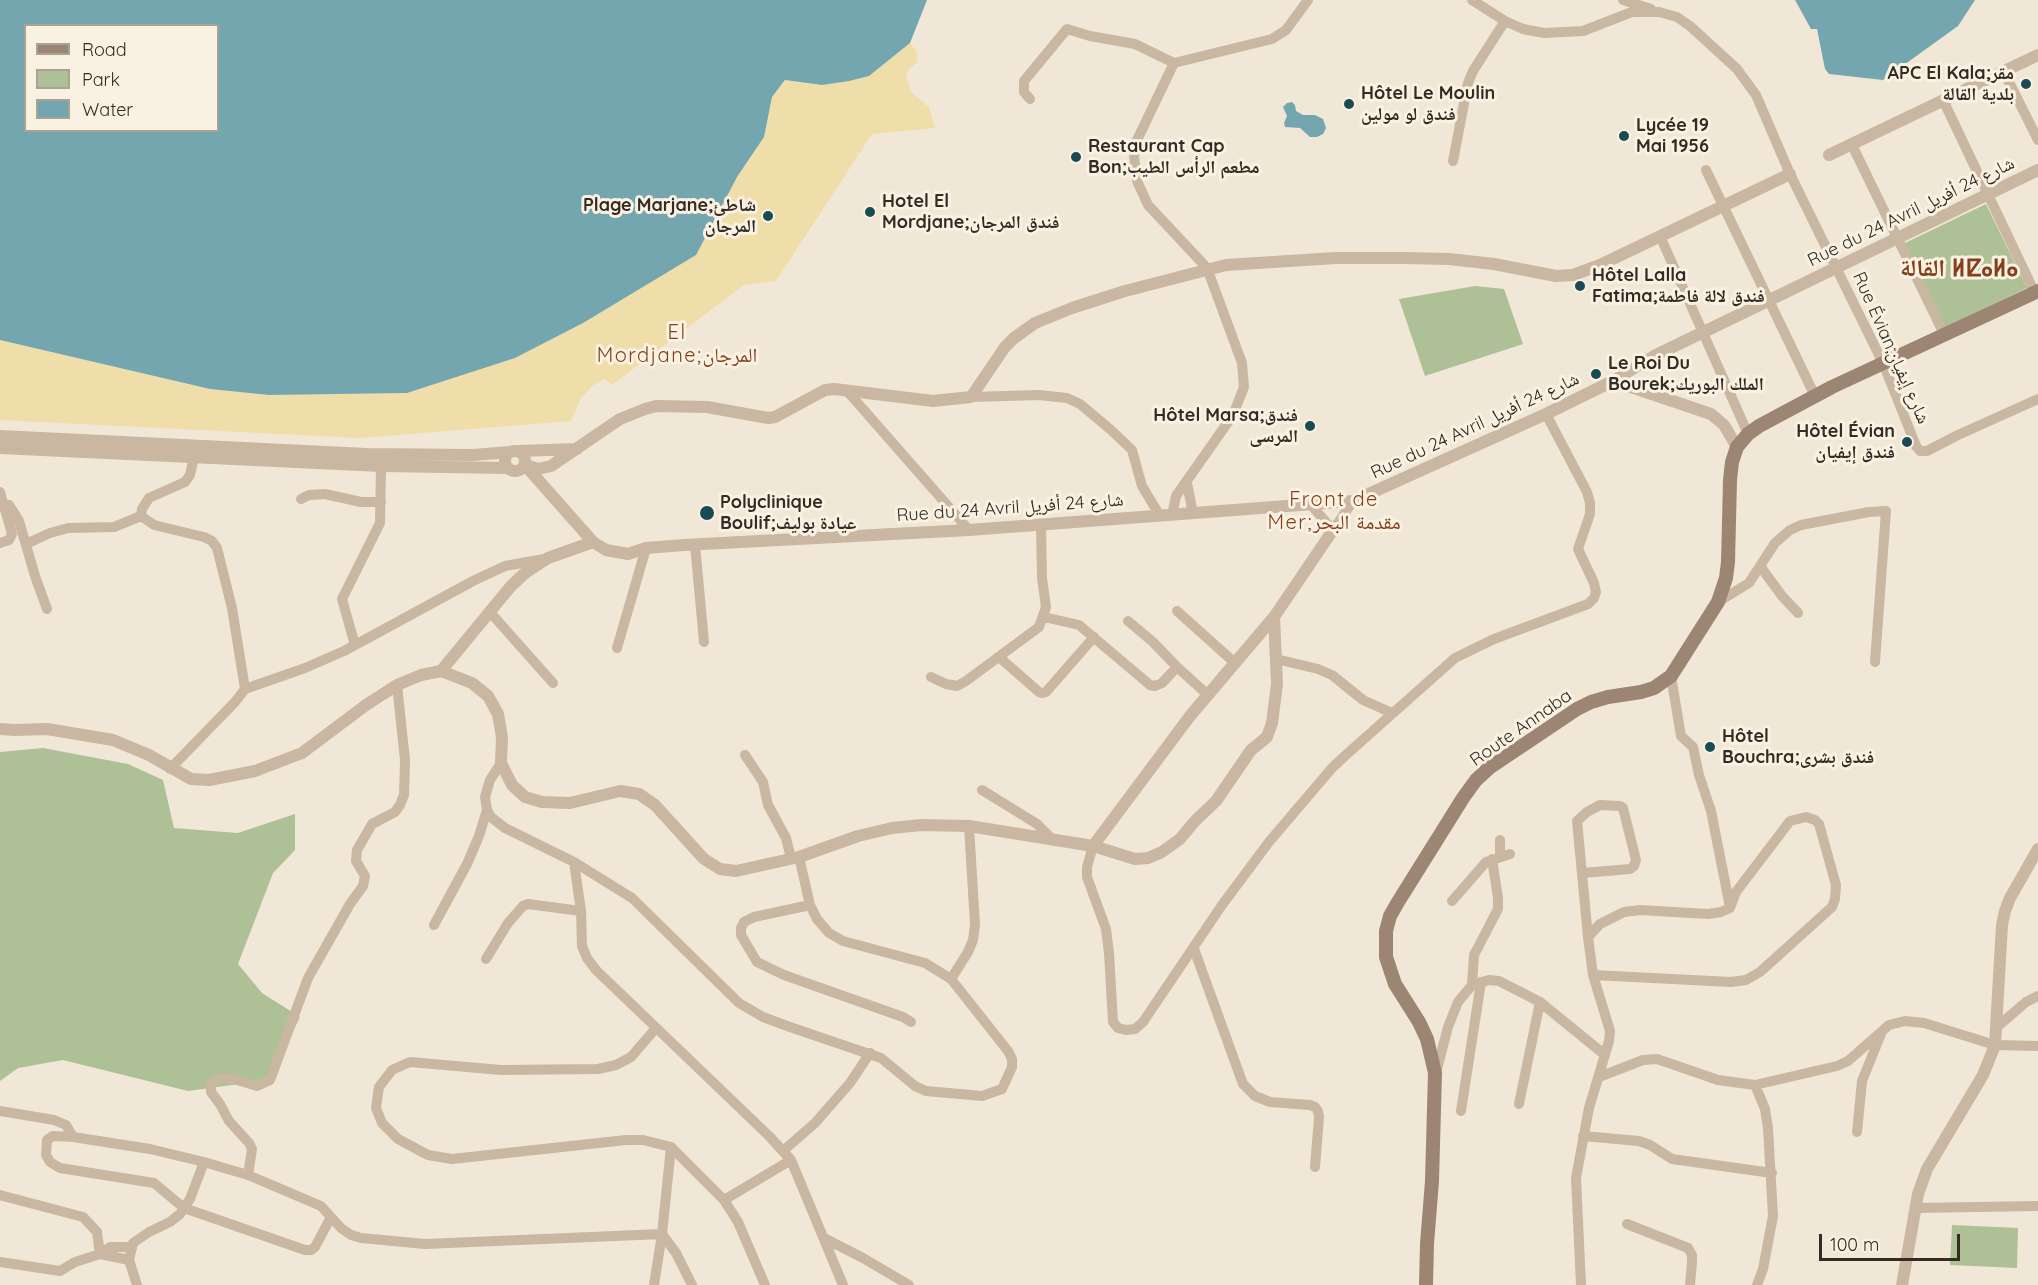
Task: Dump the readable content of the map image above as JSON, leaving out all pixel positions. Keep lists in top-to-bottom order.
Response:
{
  "streets": {
    "main road": ["Route Annaba"],
    "street": ["Rue du 24 Avril شارع 24 أفريل", "Rue Évian;شارع إيفيان"]
  },
  "crossings": [
    ["Rue du 24 Avril شارع 24 أفريل", "Rue Évian;شارع إيفيان"],
    ["Rue Évian;شارع إيفيان", "Route Annaba"]
  ],
  "districts": ["القالة ⵍⵇⴰⵍⴰ", "El Mordjane;المرجان", "Front de Mer;مقدمة البحر"],
  "places": [
    "APC El Kala;مقر بلدية القالة",
    "Hôtel Le Moulin فندق لو مولين",
    "Lycée 19 Mai 1956",
    "Restaurant Cap Bon;مطعم الرأس الطيب",
    "Hotel El Mordjane;فندق المرجان",
    "Plage Marjane;شاطئ المرجان",
    "Hôtel Lalla Fatima;فندق لالة فاطمة",
    "Le Roi Du Bourek;الملك البوريك",
    "Hôtel Marsa;فندق المرسى",
    "Hôtel Évian فندق إيفيان",
    "Polyclinique Boulif;عيادة بوليف",
    "Hôtel Bouchra;فندق بشرى"
  ],
  "legend": ["Road", "Park", "Water"],
  "scale_bar": "100 m"
}
